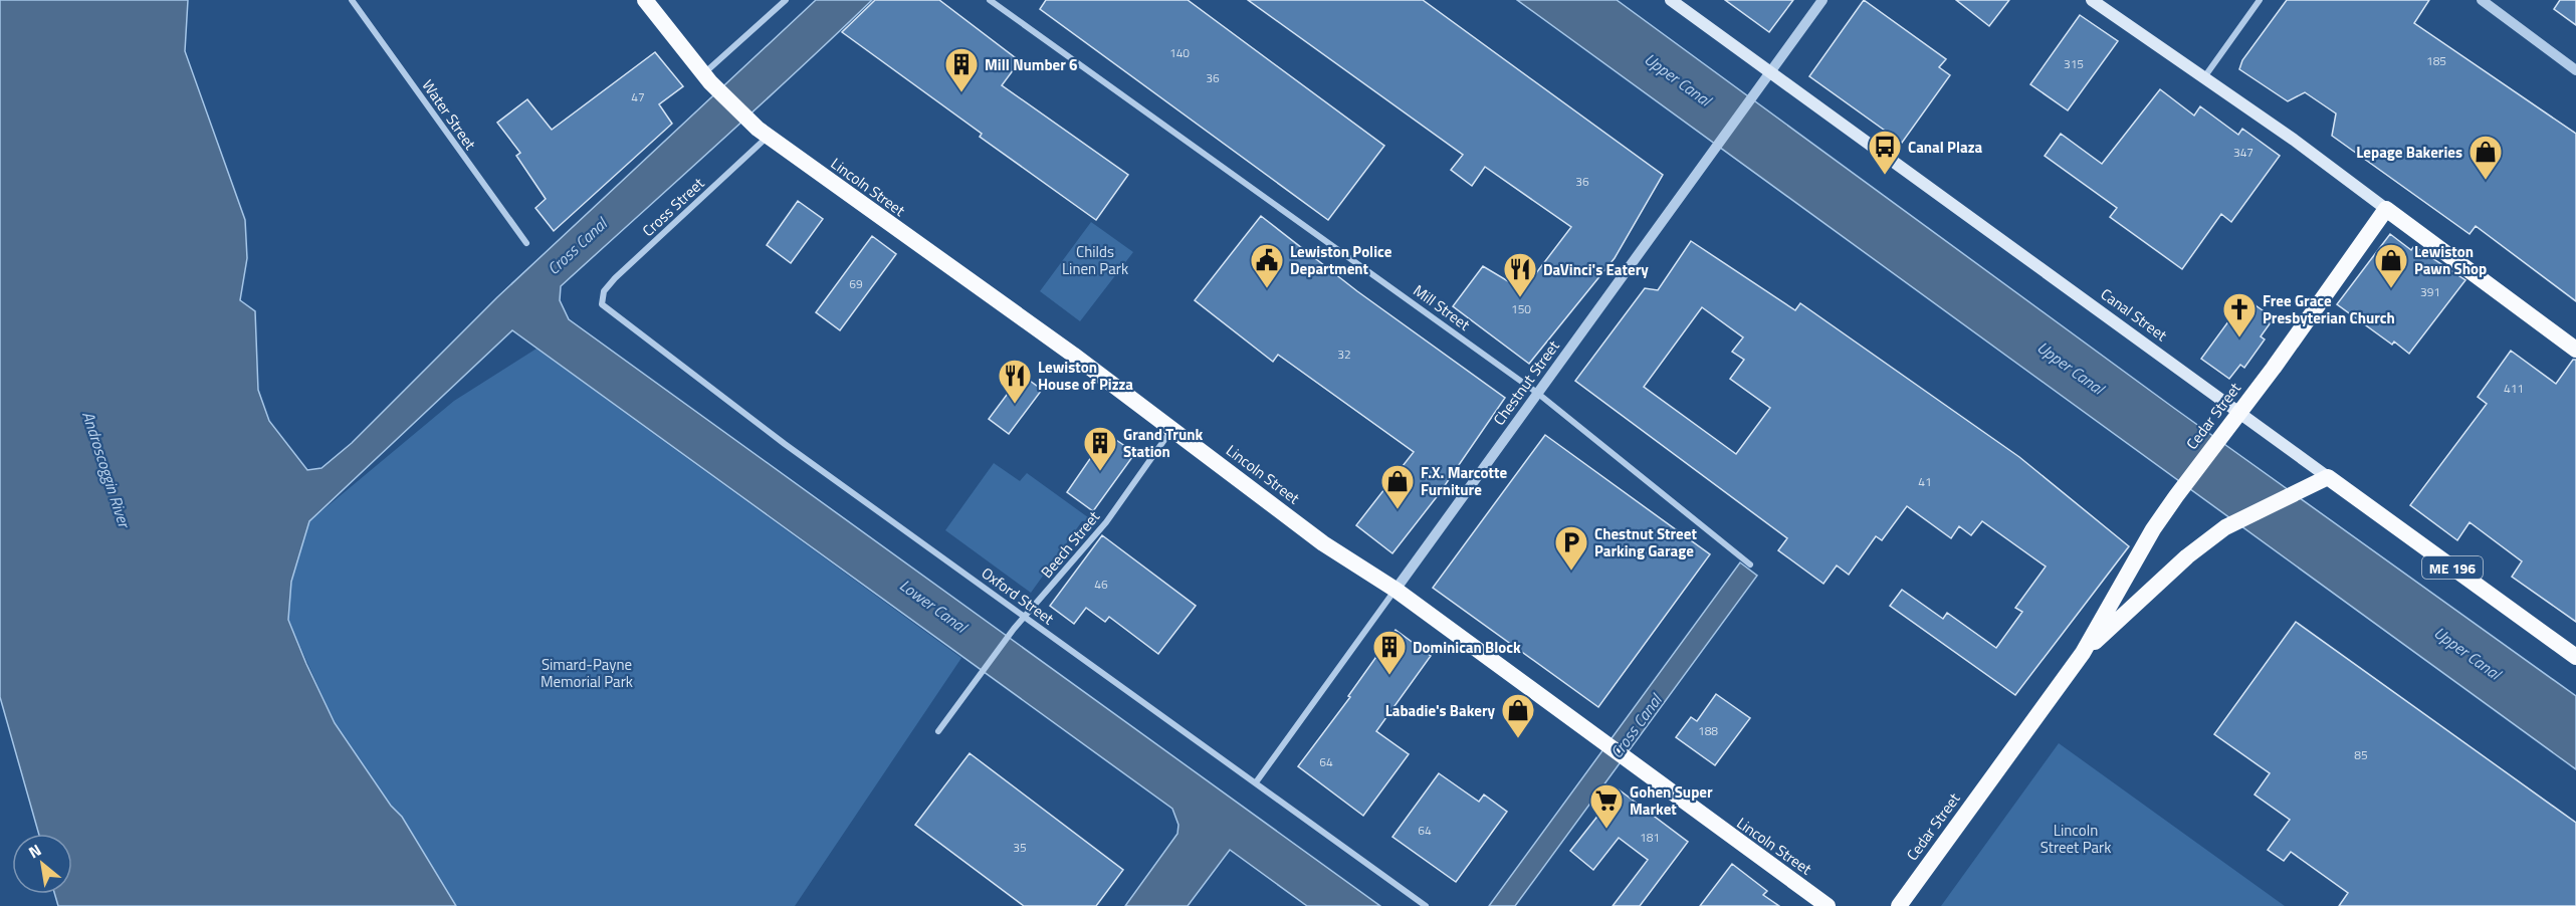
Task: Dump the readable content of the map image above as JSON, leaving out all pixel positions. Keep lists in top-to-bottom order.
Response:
{
  "streets": {
    "highway": [
      "Lincoln Street",
      "Canal Street",
      "Cedar Street",
      "ME 196"
    ],
    "street": [
      "Water Street",
      "Cross Street",
      "Mill Street",
      "Chestnut Street",
      "Beech Street",
      "Oxford Street"
    ]
  },
  "crossings": [
    ["Lincoln Street", "Cross Street"],
    ["Lincoln Street", "Chestnut Street"],
    ["Lincoln Street", "Beech Street"],
    ["Cross Street", "Oxford Street"],
    ["Mill Street", "Chestnut Street"],
    ["Canal Street", "Chestnut Street"],
    ["Canal Street", "Cedar Street"],
    ["Chestnut Street", "Oxford Street"],
    ["Beech Street", "Oxford Street"]
  ],
  "water": [
    "Upper Canal",
    "Cross Canal",
    "Androscoggin River",
    "Lower Canal"
  ],
  "parks": ["Childs Linen Park", "Simard-Payne Memorial Park", "Lincoln Street Park"],
  "places": {
    "building": ["Mill Number 6", "Grand Trunk Station", "Dominican Block"],
    "bus stop": ["Canal Plaza"],
    "shop": [
      "Lepage Bakeries",
      "Lewiston Pawn Shop",
      "F.X. Marcotte Furniture",
      "Labadie's Bakery"
    ],
    "public building": ["Lewiston Police Department"],
    "restaurant": ["DaVinci's Eatery", "Lewiston House of Pizza"],
    "church": ["Free Grace Presbyterian Church"],
    "parking": ["Chestnut Street Parking Garage"],
    "supermarket": ["Gohen Super Market"]
  },
  "house_numbers": [
    "140",
    "185",
    "315",
    "36",
    "47",
    "347",
    "36",
    "69",
    "391",
    "150",
    "32",
    "411",
    "41",
    "46",
    "188",
    "85",
    "64",
    "64",
    "181",
    "35"
  ],
  "north": "top left"
}
